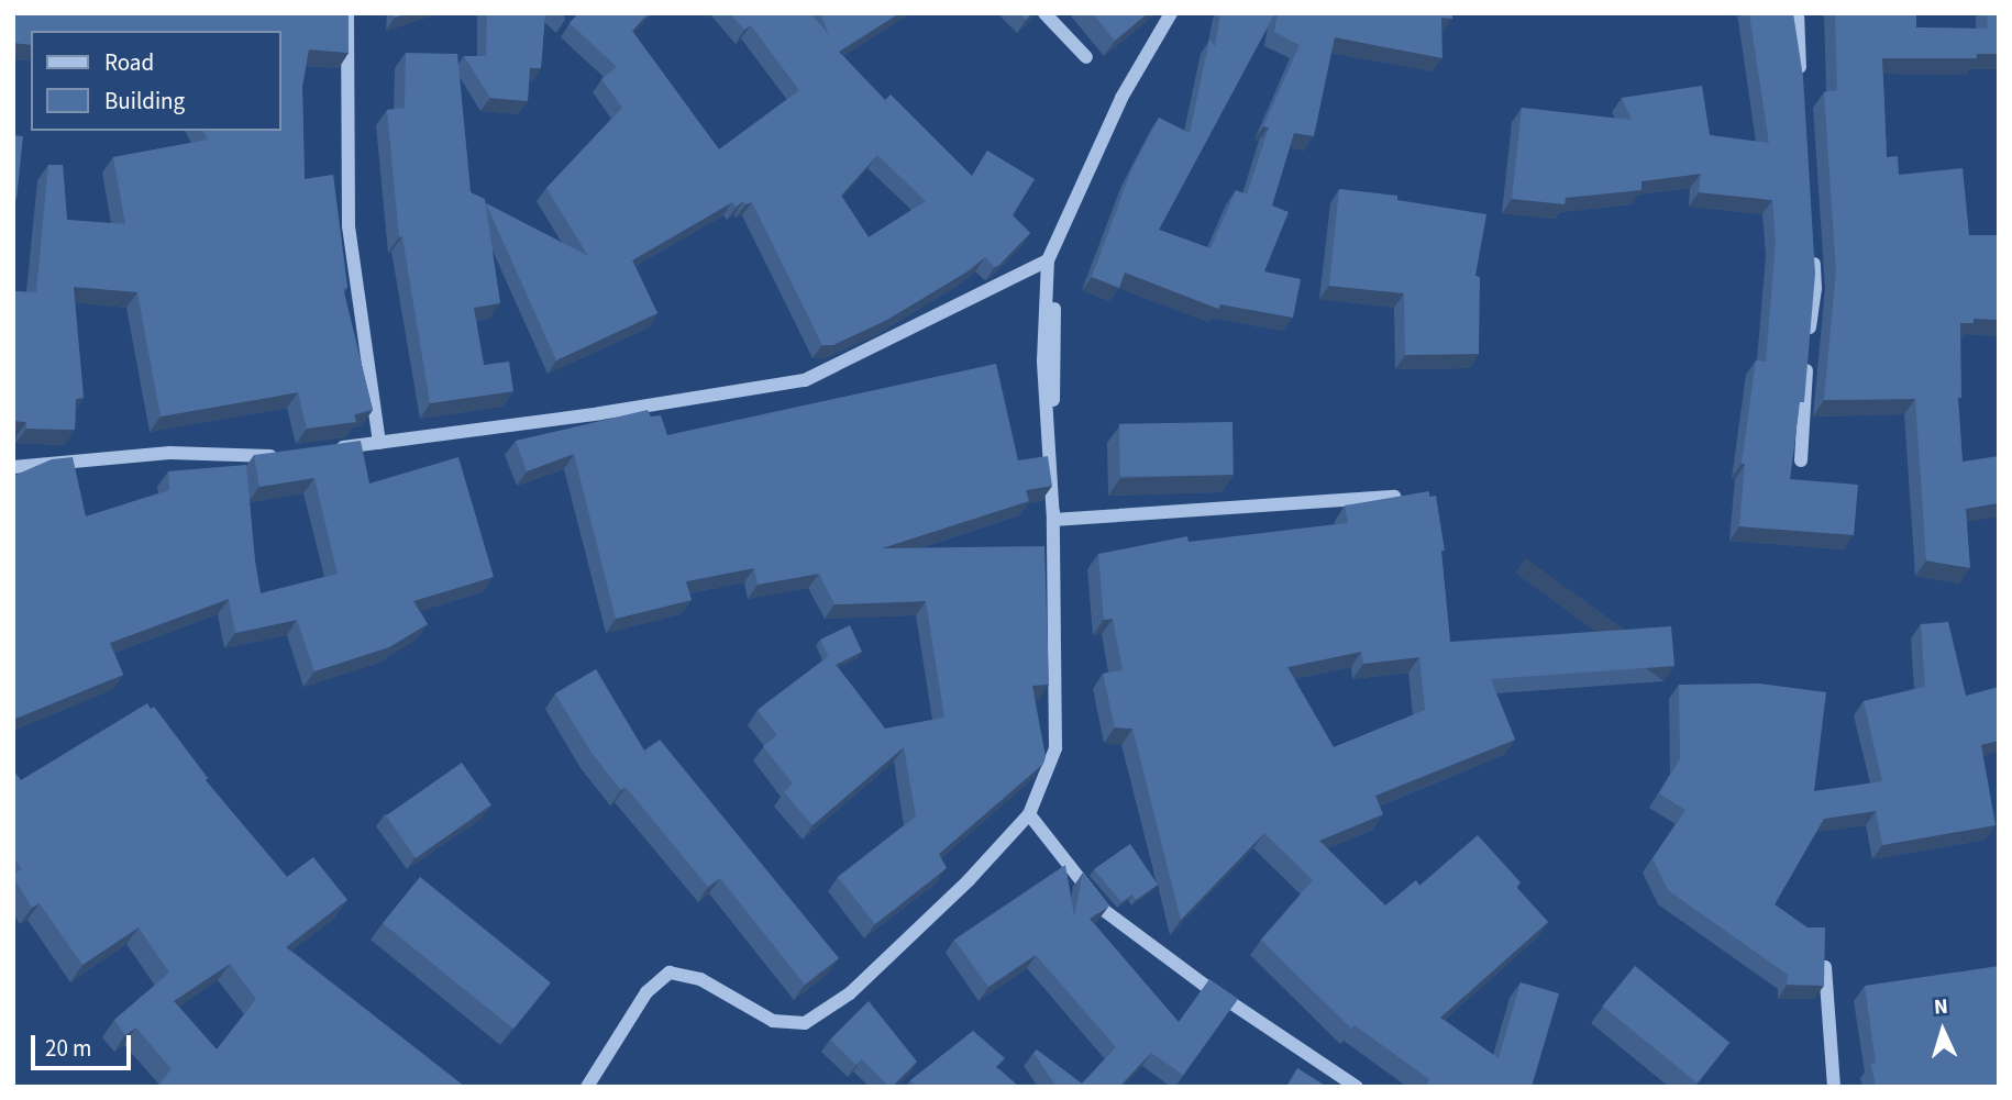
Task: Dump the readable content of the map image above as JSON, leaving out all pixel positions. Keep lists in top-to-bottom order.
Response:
{
  "legend": ["Road", "Building"],
  "scale_bar": "20 m",
  "north": "top"
}
